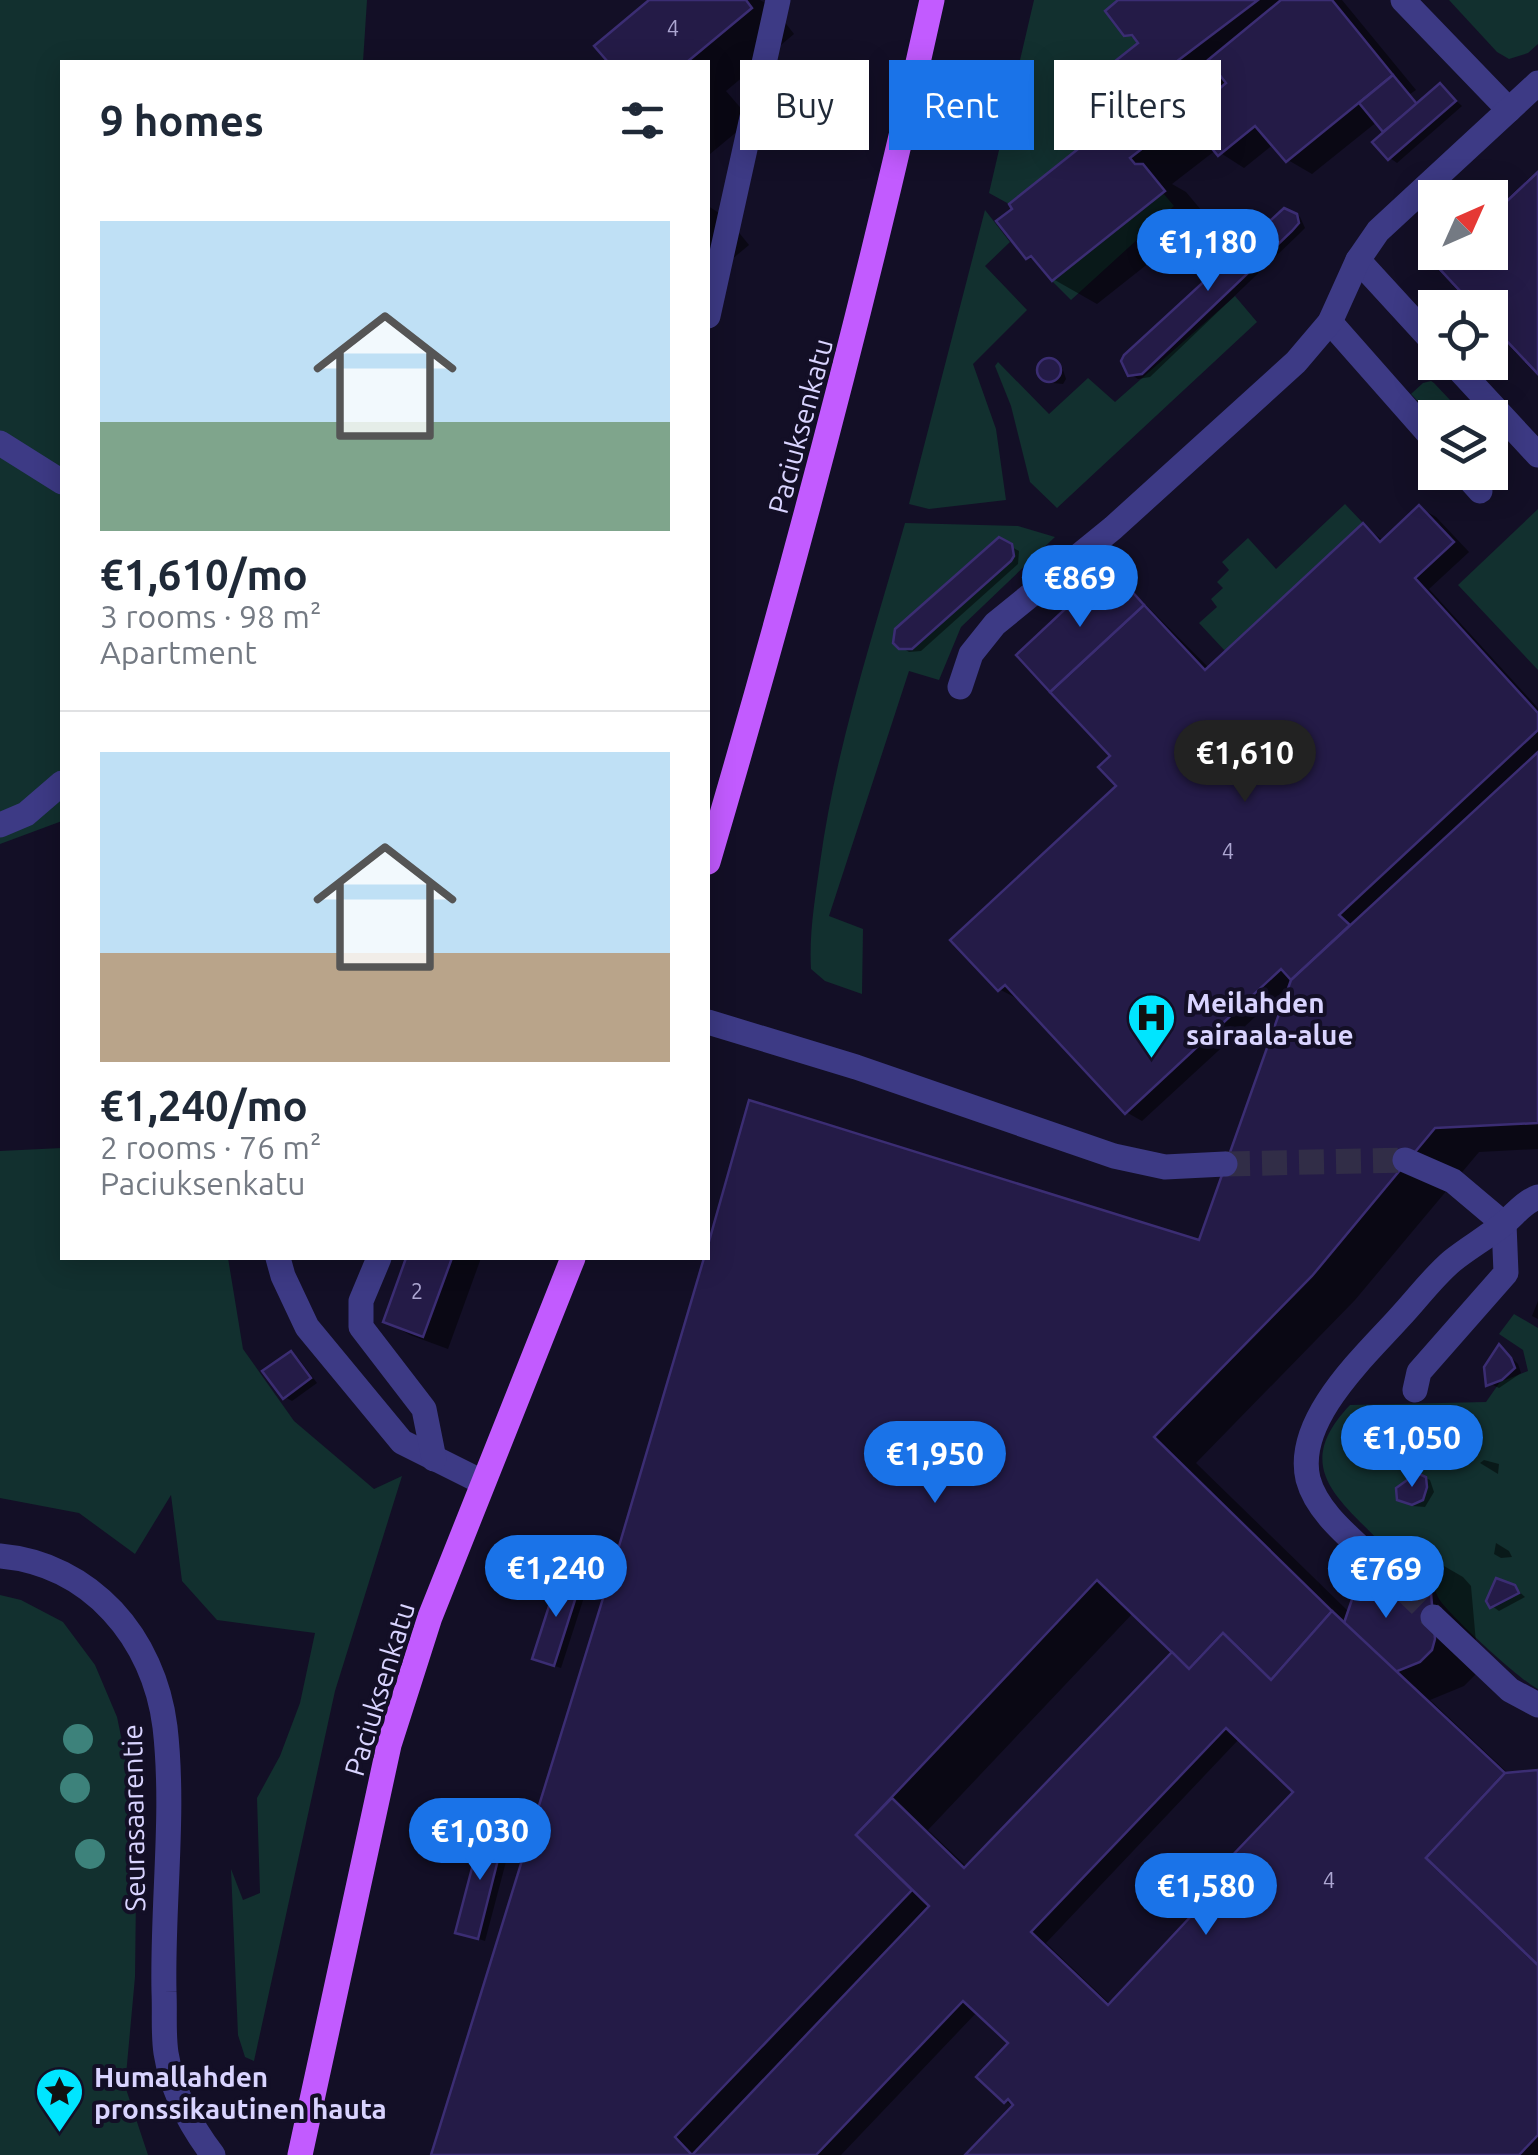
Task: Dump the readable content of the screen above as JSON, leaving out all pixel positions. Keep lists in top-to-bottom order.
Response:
{
  "streets": {
    "main road": ["Paciuksenkatu"],
    "street": ["Seurasaarentie"]
  },
  "places": {
    "hospital": ["Meilahden sairaala-alue"],
    "place": ["Humallahden pronssikautinen hauta"]
  },
  "house_numbers": [
    "4",
    "4",
    "2",
    "4"
  ],
  "north": "top right",
  "page": {
    "chip": ["Buy", "Rent", "Filters"],
    "heading": "9 homes",
    "list": [
      {
        "name": "€1,610/mo",
        "note": "3 rooms · 98 m² · Apartment"
      },
      {
        "name": "€1,240/mo",
        "note": "2 rooms · 76 m² · Paciuksenkatu"
      }
    ],
    "price": [
      "€1,180",
      "€869",
      "€1,610",
      "€1,050",
      "€1,950",
      "€1,240",
      "€769",
      "€1,030",
      "€1,580"
    ]
  }
}
